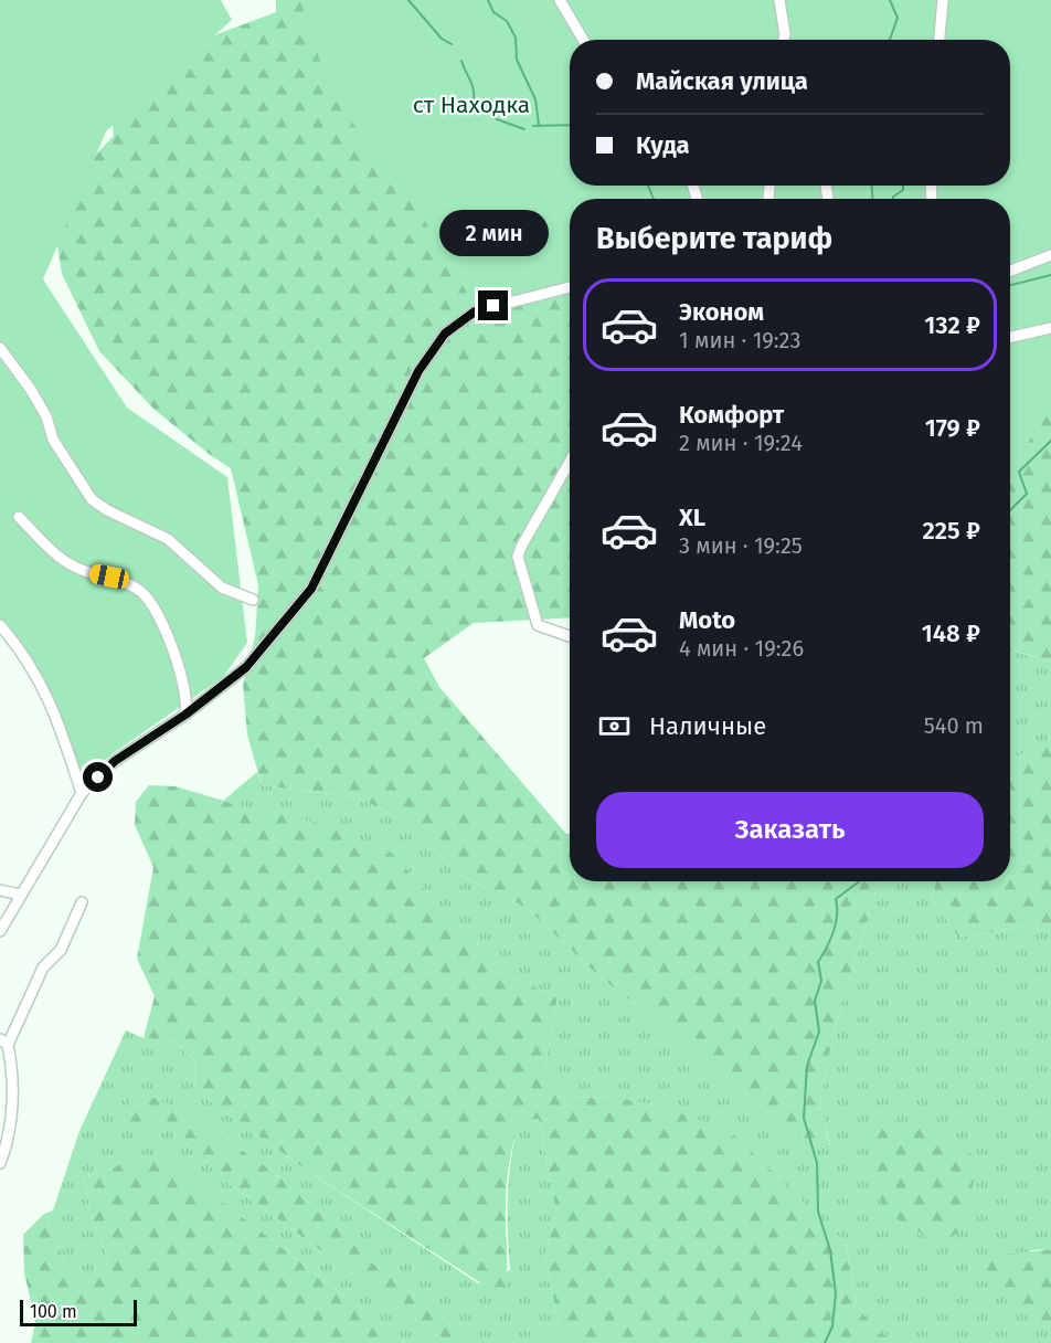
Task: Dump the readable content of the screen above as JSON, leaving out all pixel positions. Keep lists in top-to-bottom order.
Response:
{
  "parks": ["ст Находка"],
  "scale_bar": "100 m",
  "page": {
    "banner": ["Майская улица", "Куда"],
    "heading": "Выберите тариф",
    "bubble": "2 мин",
    "list": [
      {
        "name": "Эконом",
        "note": "1 мин · 19:23",
        "value": "132 ₽"
      },
      {
        "name": "Комфорт",
        "note": "2 мин · 19:24",
        "value": "179 ₽"
      },
      {
        "name": "XL",
        "note": "3 мин · 19:25",
        "value": "225 ₽"
      },
      {
        "name": "Moto",
        "note": "4 мин · 19:26",
        "value": "148 ₽"
      }
    ],
    "pay": ["Наличные", "540 m"],
    "buttons": "Заказать",
    "scale": "100 m"
  }
}
